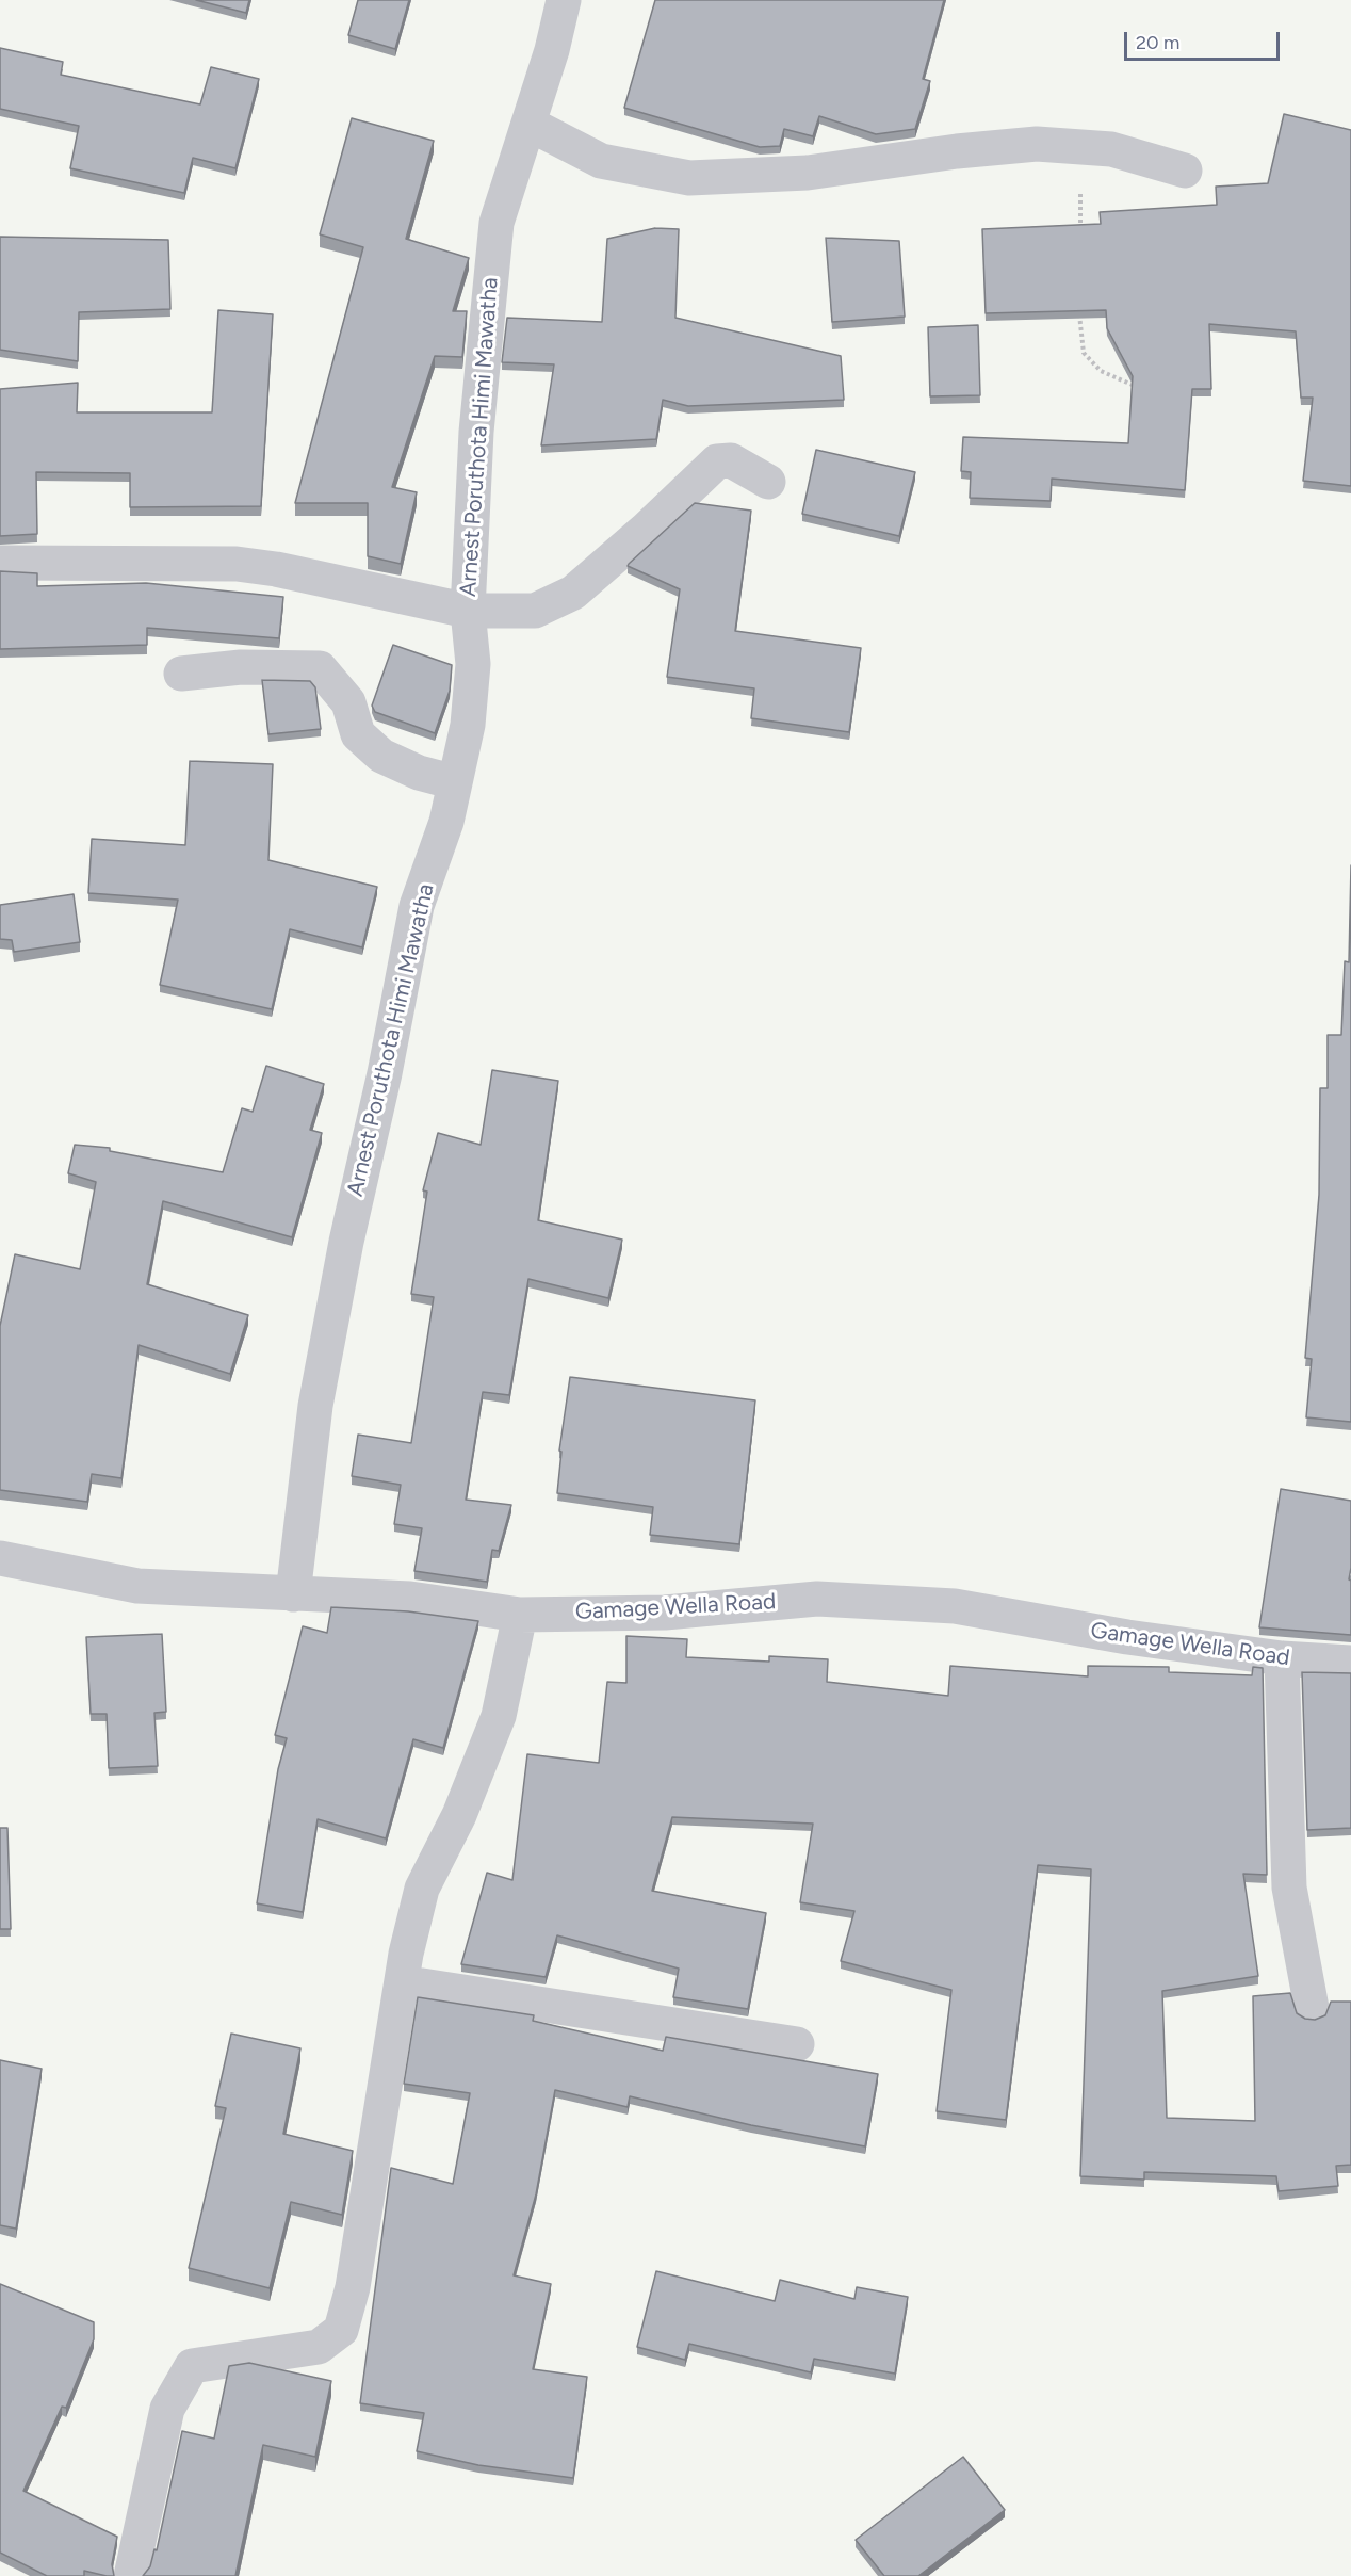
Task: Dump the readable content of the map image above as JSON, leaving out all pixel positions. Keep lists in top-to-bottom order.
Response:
{
  "streets": {
    "street": ["Arnest Poruthota Himi Mawatha", "Gamage Wella Road"]
  },
  "crossings": [
    ["Arnest Poruthota Himi Mawatha", "Gamage Wella Road"]
  ],
  "scale_bar": "20 m"
}
